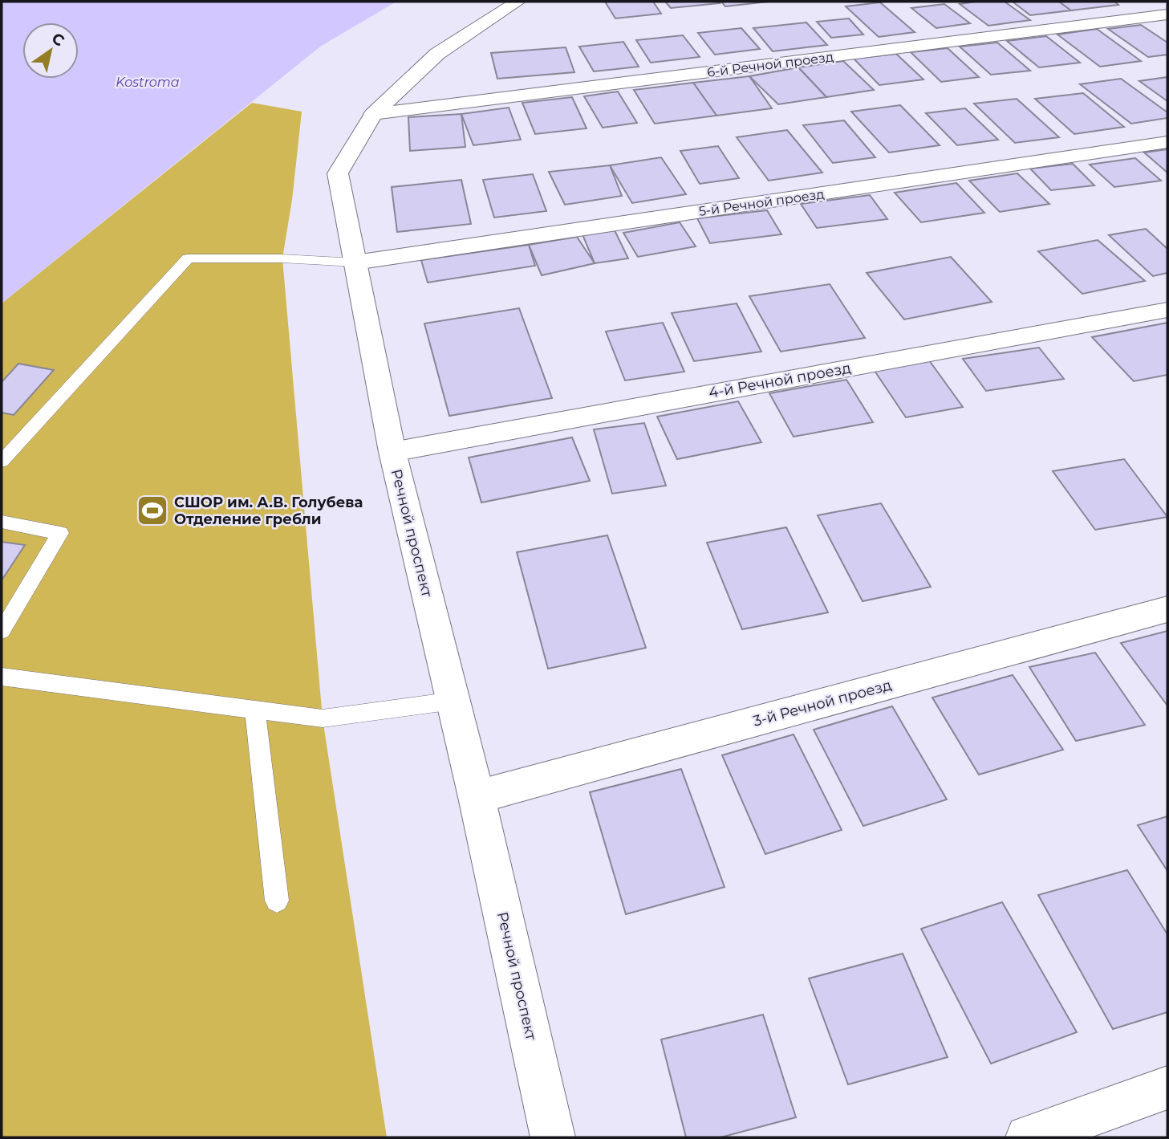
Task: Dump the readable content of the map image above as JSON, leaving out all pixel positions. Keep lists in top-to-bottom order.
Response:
{
  "streets": {
    "street": [
      "6-й Речной проезд",
      "5-й Речной проезд",
      "4-й Речной проезд",
      "Речной проспект",
      "3-й Речной проезд"
    ]
  },
  "crossings": [
    ["6-й Речной проезд", "Речной проспект"],
    ["5-й Речной проезд", "Речной проспект"],
    ["4-й Речной проезд", "Речной проспект"],
    ["Речной проспект", "3-й Речной проезд"]
  ],
  "water": ["Kostroma"],
  "places": {
    "sports": ["СШОР им. А.В. Голубева Отделение гребли"]
  },
  "north": "top right"
}
